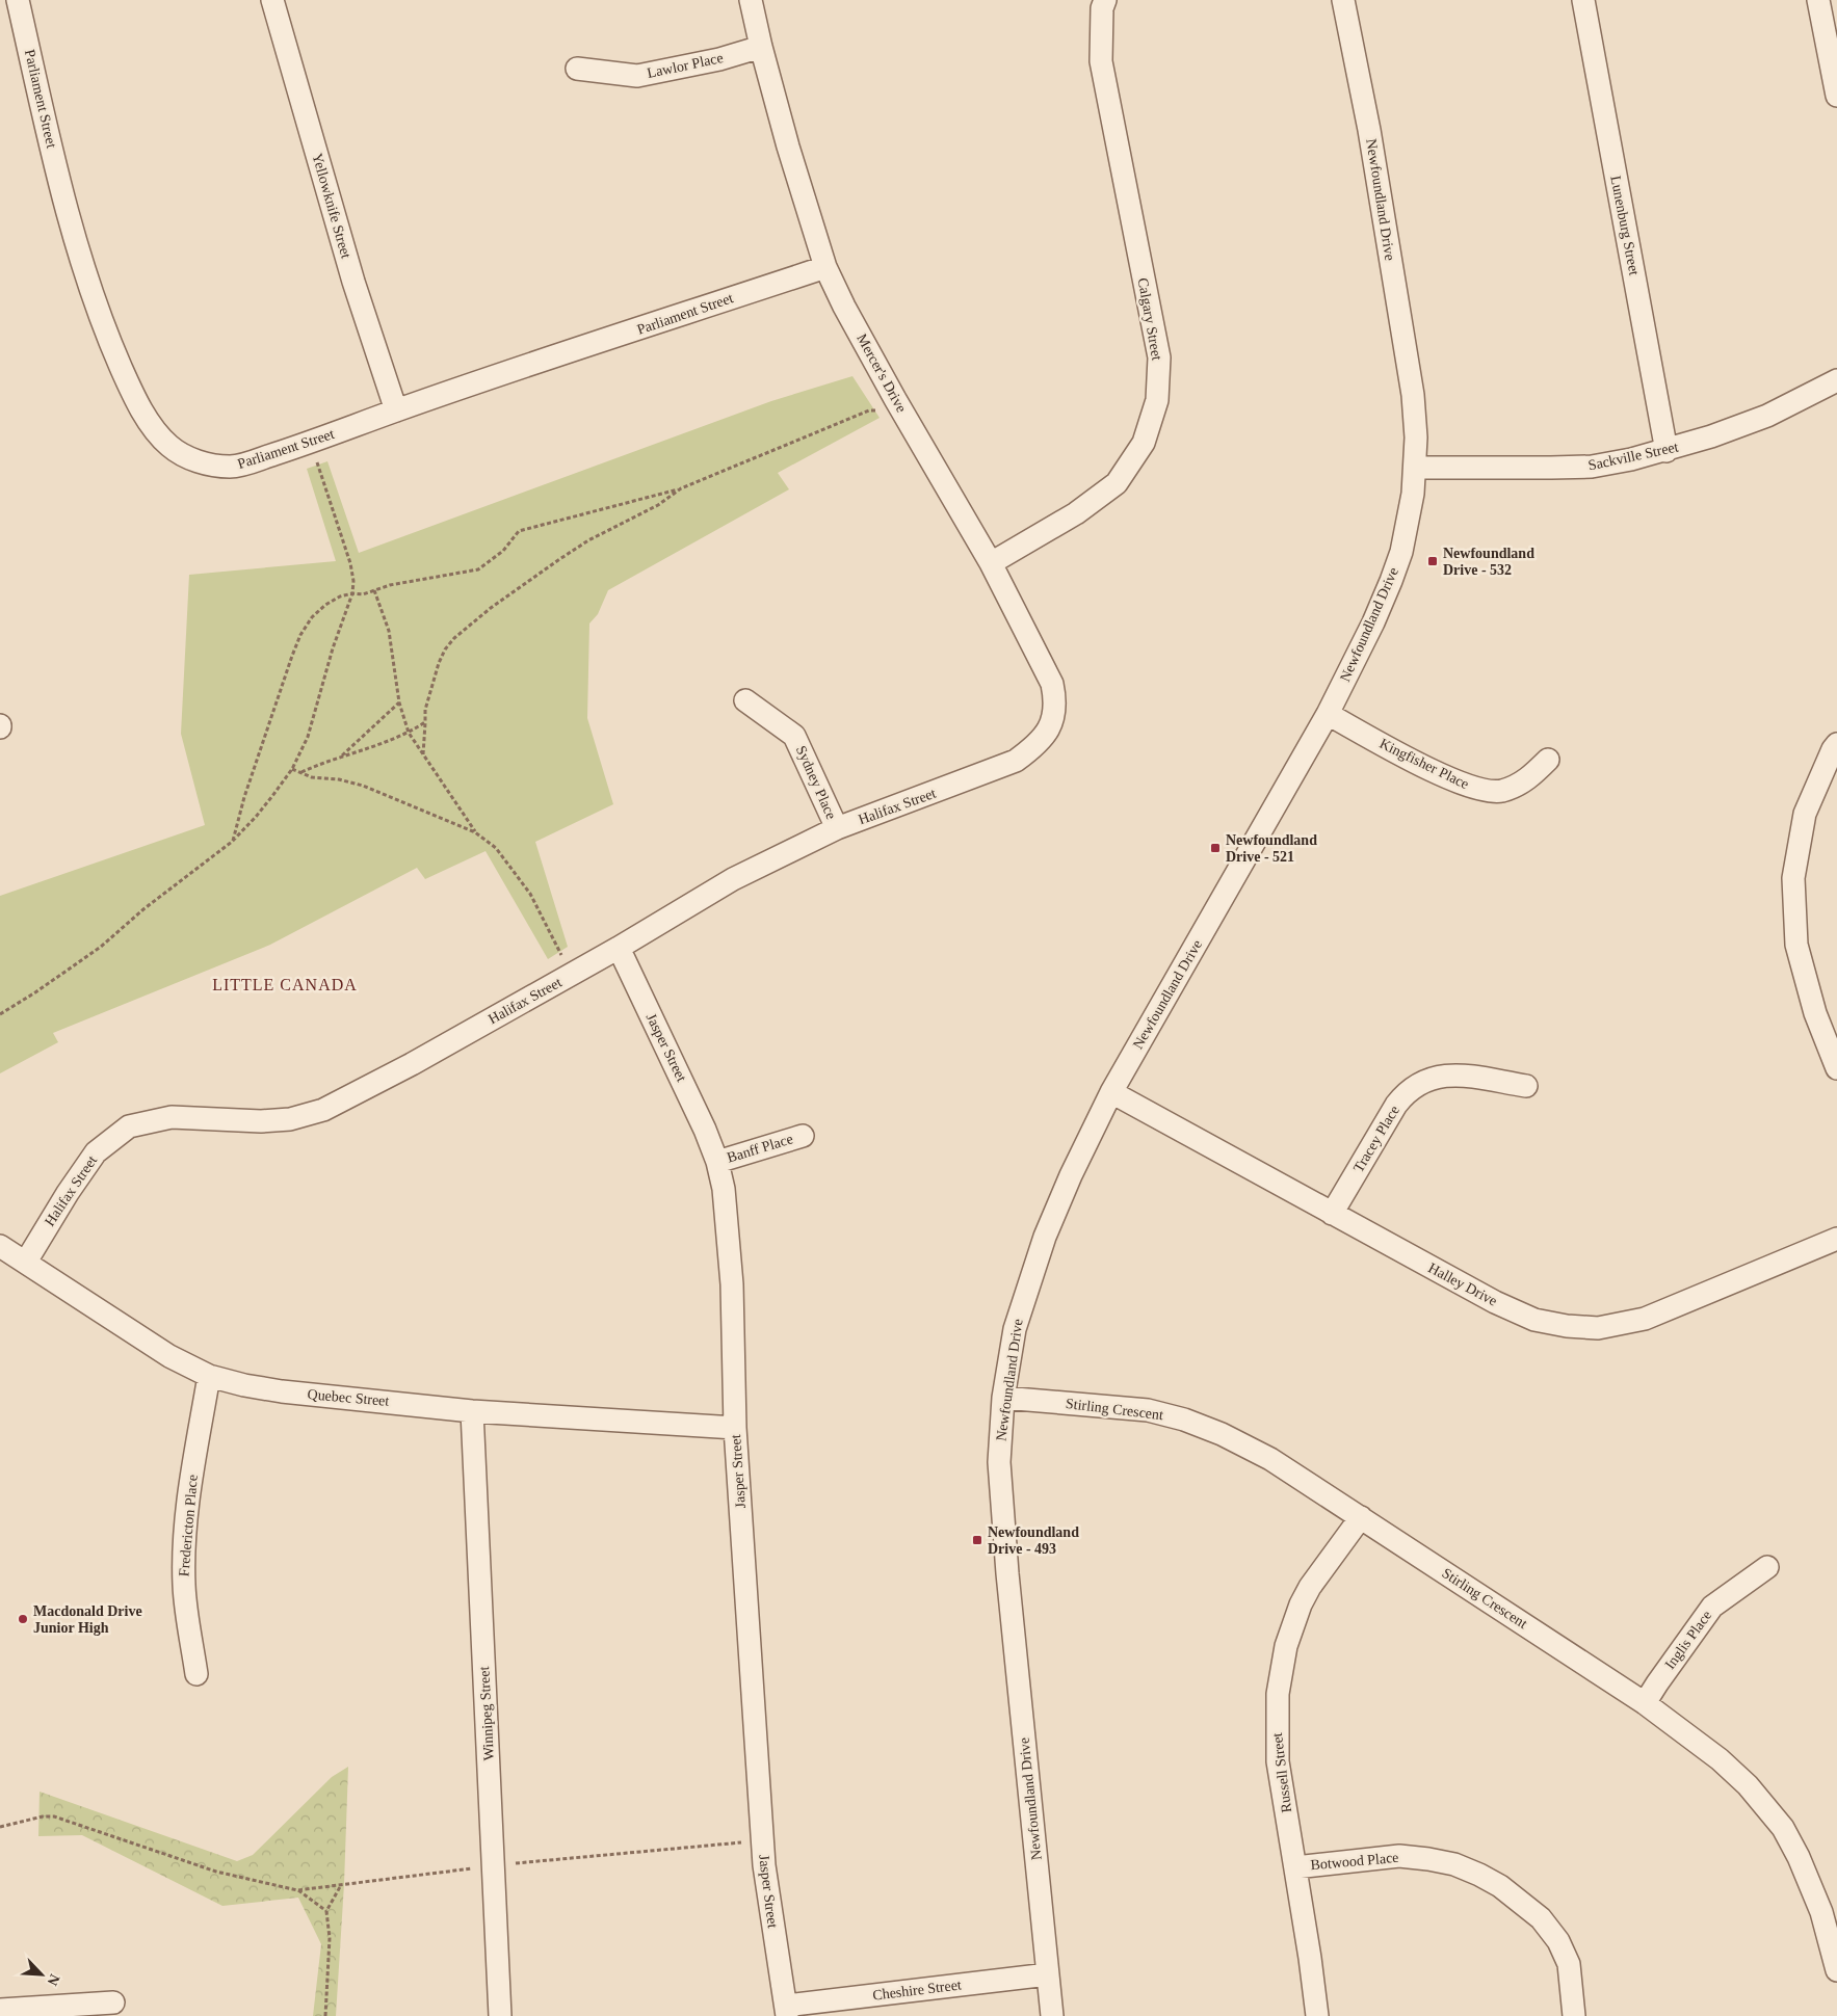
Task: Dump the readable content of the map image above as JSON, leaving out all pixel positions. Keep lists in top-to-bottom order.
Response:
{
  "streets": {
    "street": [
      "Lawlor Place",
      "Parliament Street",
      "Newfoundland Drive",
      "Yellowknife Street",
      "Lunenburg Street",
      "Calgary Street",
      "Mercer's Drive",
      "Sackville Street",
      "Kingfisher Place",
      "Sydney Place",
      "Halifax Street",
      "Jasper Street",
      "Tracey Place",
      "Banff Place",
      "Halley Drive",
      "Quebec Street",
      "Stirling Crescent",
      "Fredericton Place",
      "Inglis Place",
      "Winnipeg Street",
      "Russell Street",
      "Botwood Place",
      "Cheshire Street"
    ]
  },
  "crossings": [
    ["Lawlor Place", "Mercer's Drive"],
    ["Parliament Street", "Yellowknife Street"],
    ["Parliament Street", "Mercer's Drive"],
    ["Newfoundland Drive", "Sackville Street"],
    ["Newfoundland Drive", "Kingfisher Place"],
    ["Newfoundland Drive", "Halley Drive"],
    ["Newfoundland Drive", "Stirling Crescent"],
    ["Newfoundland Drive", "Cheshire Street"],
    ["Lunenburg Street", "Sackville Street"],
    ["Calgary Street", "Mercer's Drive"],
    ["Mercer's Drive", "Halifax Street"],
    ["Sydney Place", "Halifax Street"],
    ["Halifax Street", "Jasper Street"],
    ["Halifax Street", "Quebec Street"],
    ["Jasper Street", "Banff Place"],
    ["Jasper Street", "Quebec Street"],
    ["Jasper Street", "Cheshire Street"],
    ["Tracey Place", "Halley Drive"],
    ["Quebec Street", "Fredericton Place"],
    ["Quebec Street", "Winnipeg Street"],
    ["Stirling Crescent", "Inglis Place"],
    ["Stirling Crescent", "Russell Street"],
    ["Russell Street", "Botwood Place"]
  ],
  "districts": ["LITTLE CANADA"],
  "places": {
    "transit": ["Newfoundland Drive - 532", "Newfoundland Drive - 521", "Newfoundland Drive - 493"],
    "other": ["Macdonald Drive Junior High"]
  },
  "north": "bottom right"
}
